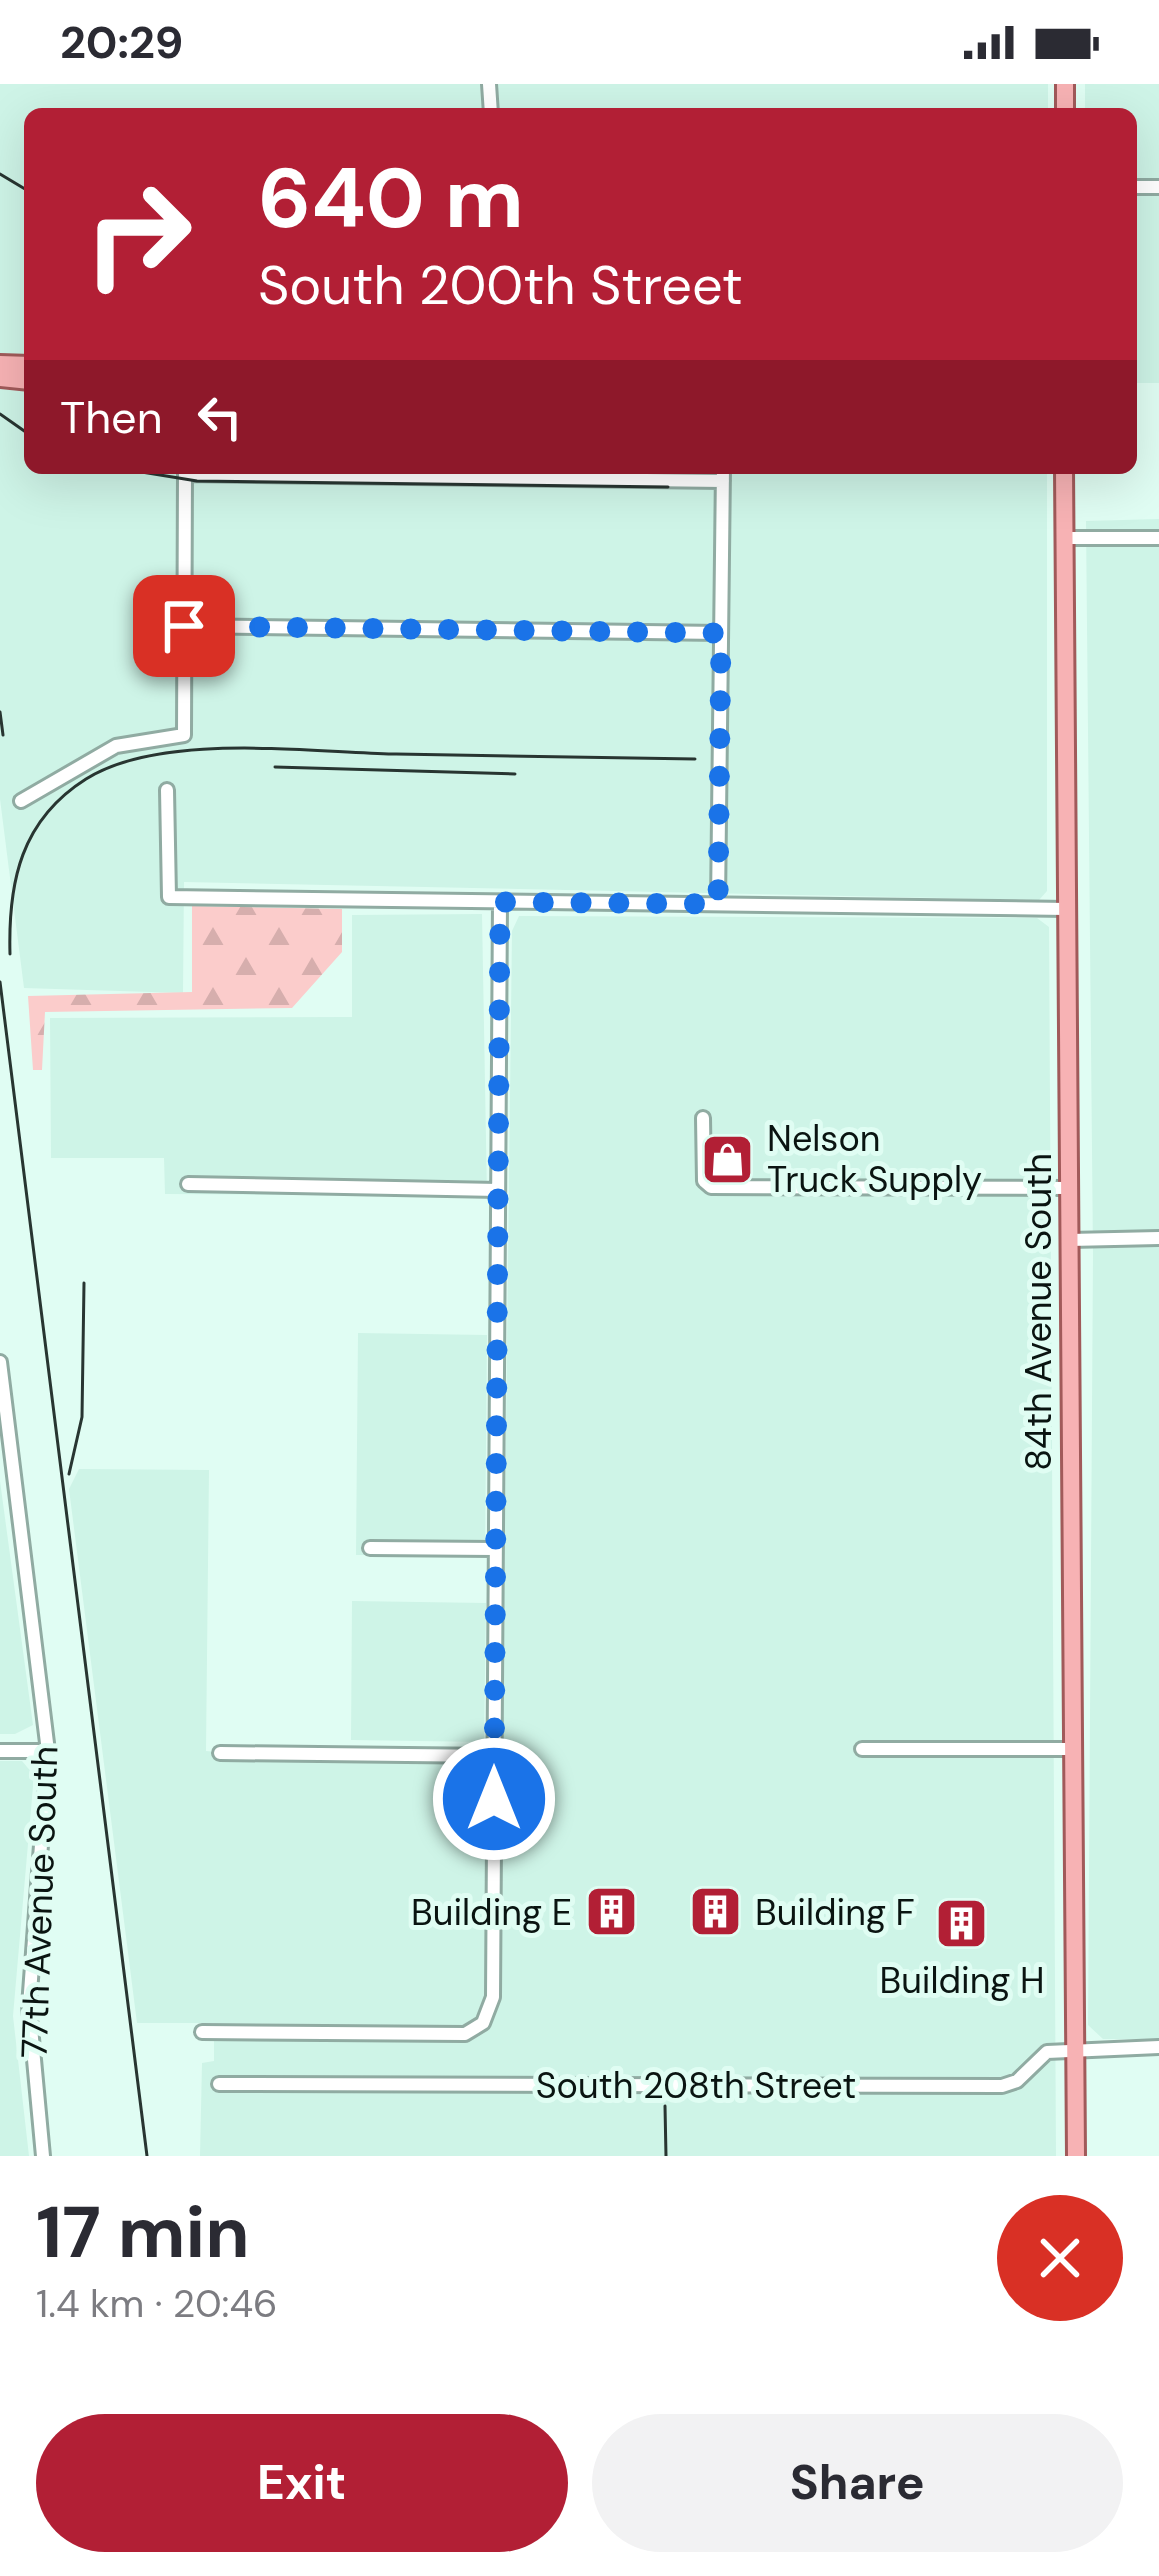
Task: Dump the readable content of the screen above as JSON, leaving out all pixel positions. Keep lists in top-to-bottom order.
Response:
{
  "streets": {
    "main road": ["84th Avenue South"],
    "street": ["77th Avenue South", "South 208th Street"]
  },
  "crossings": [
    ["84th Avenue South", "South 208th Street"]
  ],
  "places": {
    "shop": ["Nelson Truck Supply"],
    "building": ["Building E", "Building F", "Building H"]
  },
  "page": {
    "status": "20:29",
    "turn": ["640 m", "South 200th Street"],
    "then": "Then",
    "heading": ["17 min", "1.4 km · 20:46"],
    "buttons": ["Exit", "Share"]
  }
}
